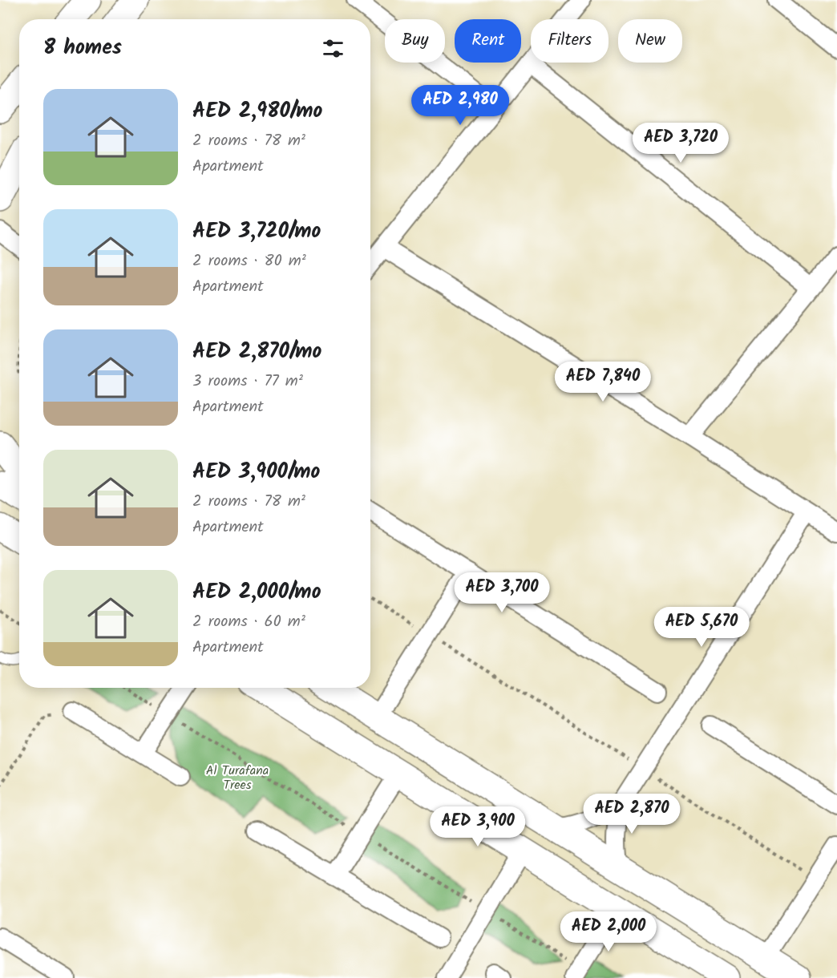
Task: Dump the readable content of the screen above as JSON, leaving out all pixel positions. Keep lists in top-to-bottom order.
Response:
{
  "parks": ["Al Turafana Trees"],
  "page": {
    "chip": [
      "Buy",
      "Rent",
      "Filters",
      "New"
    ],
    "heading": "8 homes",
    "list": [
      {
        "name": "AED 2,980/mo",
        "note": "2 rooms · 78 m² · Apartment"
      },
      {
        "name": "AED 3,720/mo",
        "note": "2 rooms · 80 m² · Apartment"
      },
      {
        "name": "AED 2,870/mo",
        "note": "3 rooms · 77 m² · Apartment"
      },
      {
        "name": "AED 3,900/mo",
        "note": "2 rooms · 78 m² · Apartment"
      },
      {
        "name": "AED 2,000/mo",
        "note": "2 rooms · 60 m² · Apartment"
      }
    ],
    "price": [
      "AED 2,980",
      "AED 3,720",
      "AED 7,840",
      "AED 3,700",
      "AED 5,670",
      "AED 2,870",
      "AED 3,900",
      "AED 2,000"
    ]
  }
}
